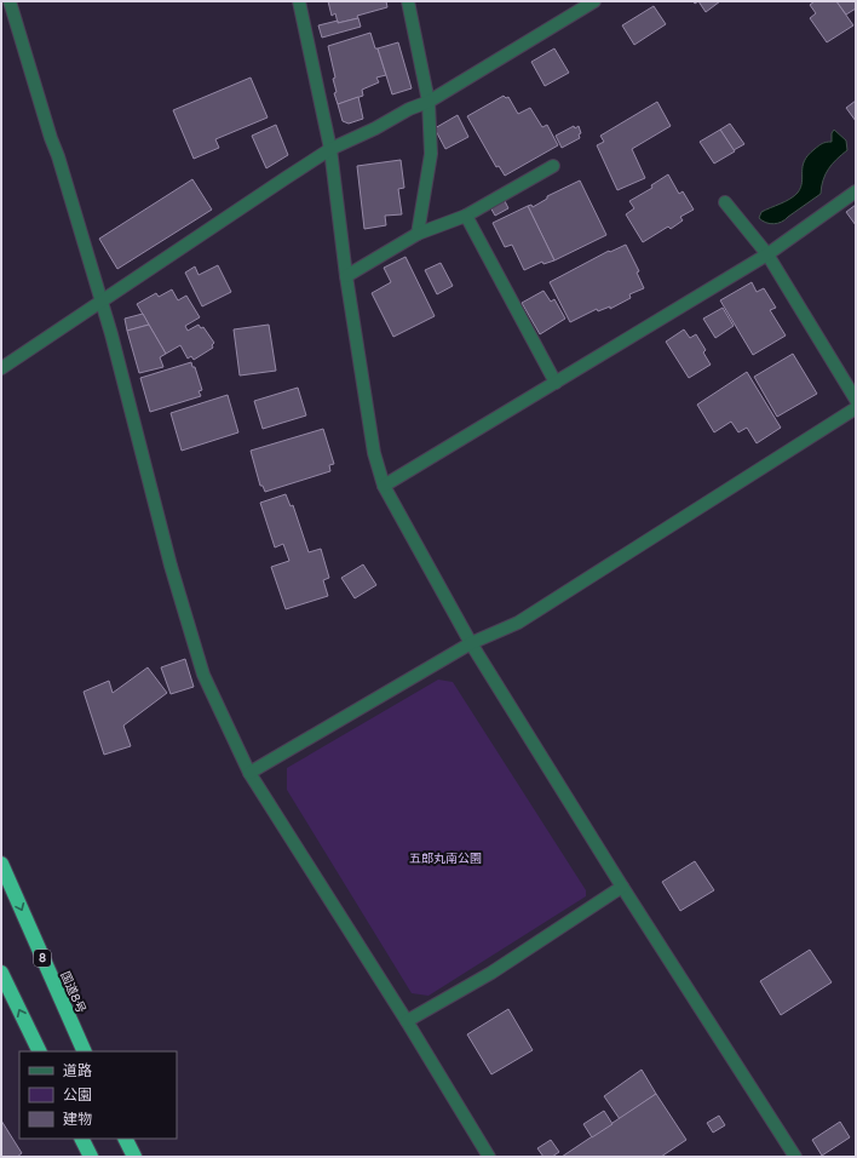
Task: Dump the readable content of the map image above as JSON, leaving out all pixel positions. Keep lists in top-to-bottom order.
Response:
{
  "streets": {
    "highway": ["8", "国道8号"]
  },
  "parks": ["五郎丸南公園"],
  "legend": ["道路", "公園", "建物"]
}
